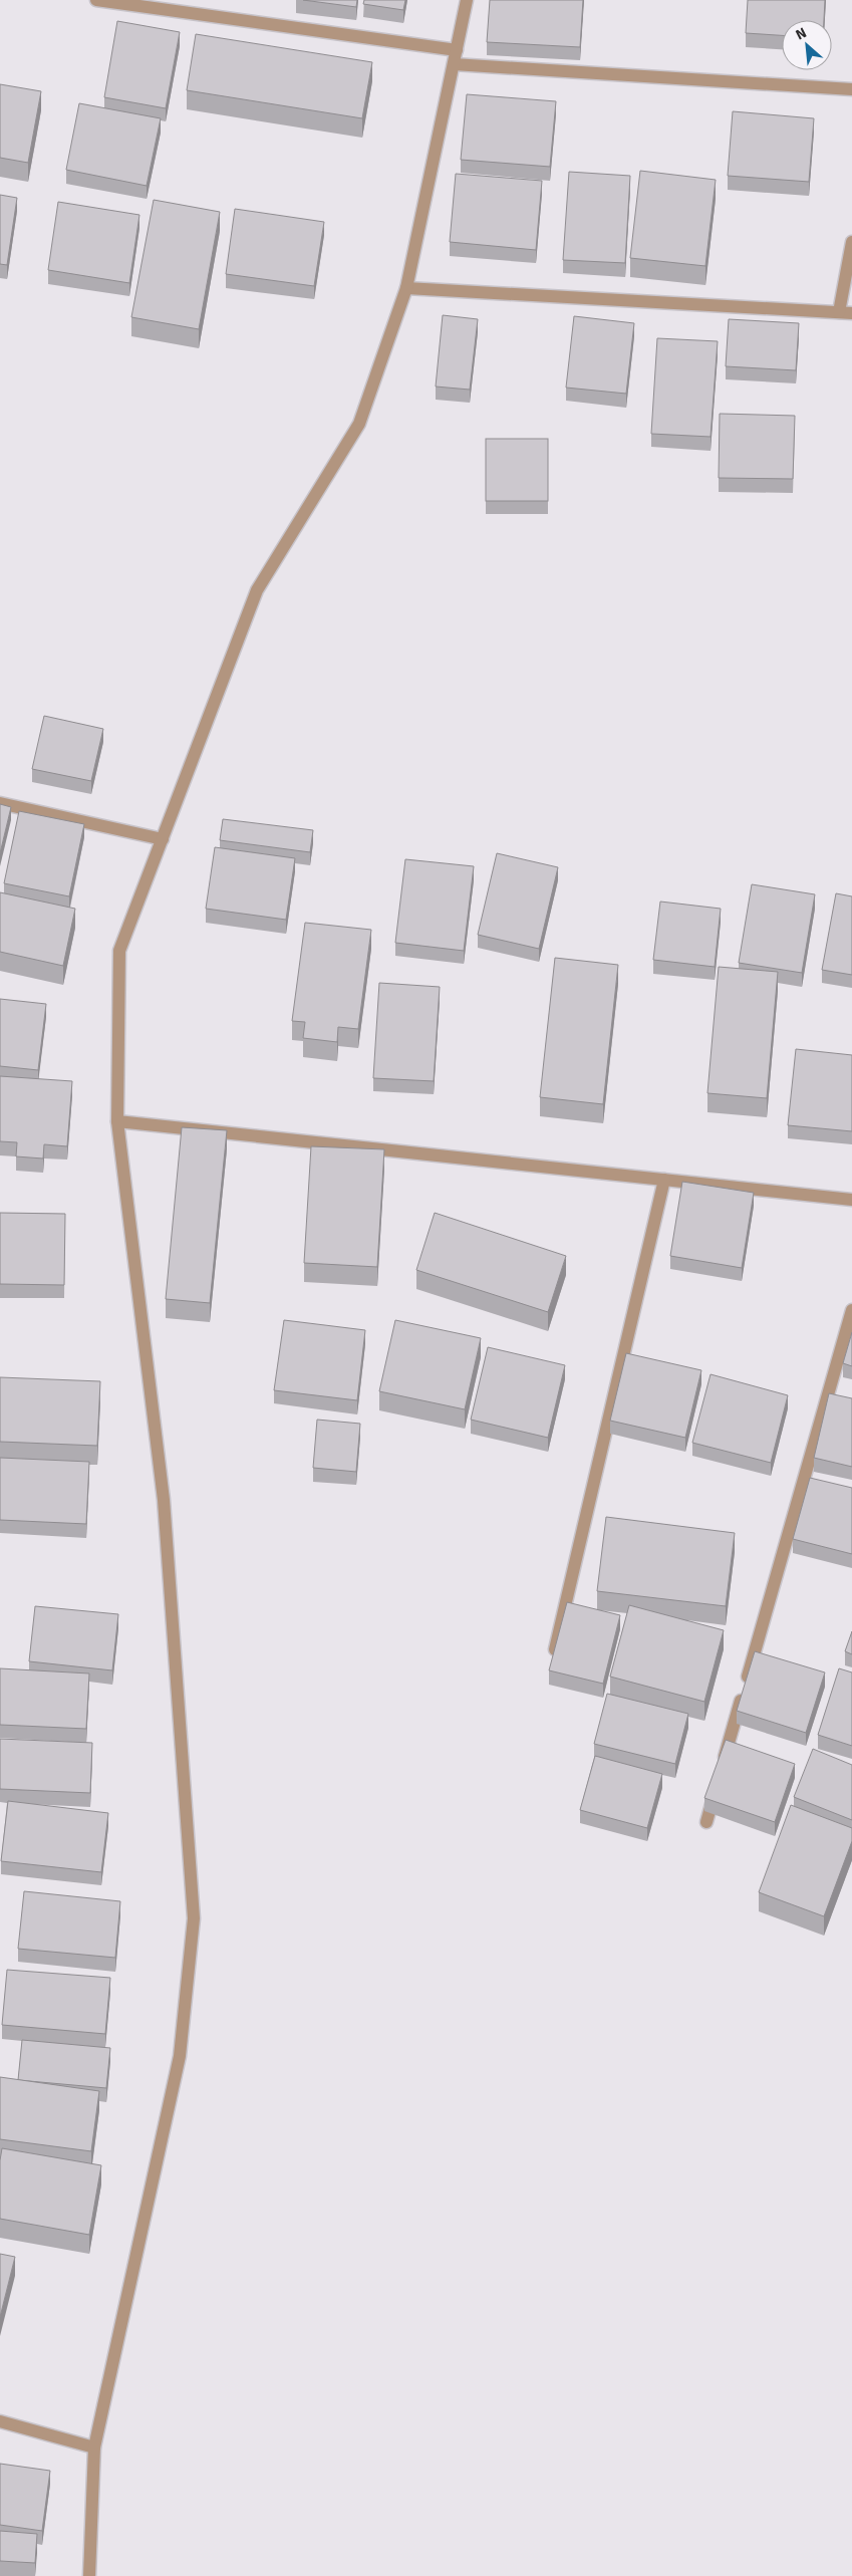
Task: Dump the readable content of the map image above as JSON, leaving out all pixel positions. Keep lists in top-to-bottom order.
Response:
{
  "north": "top left"
}
